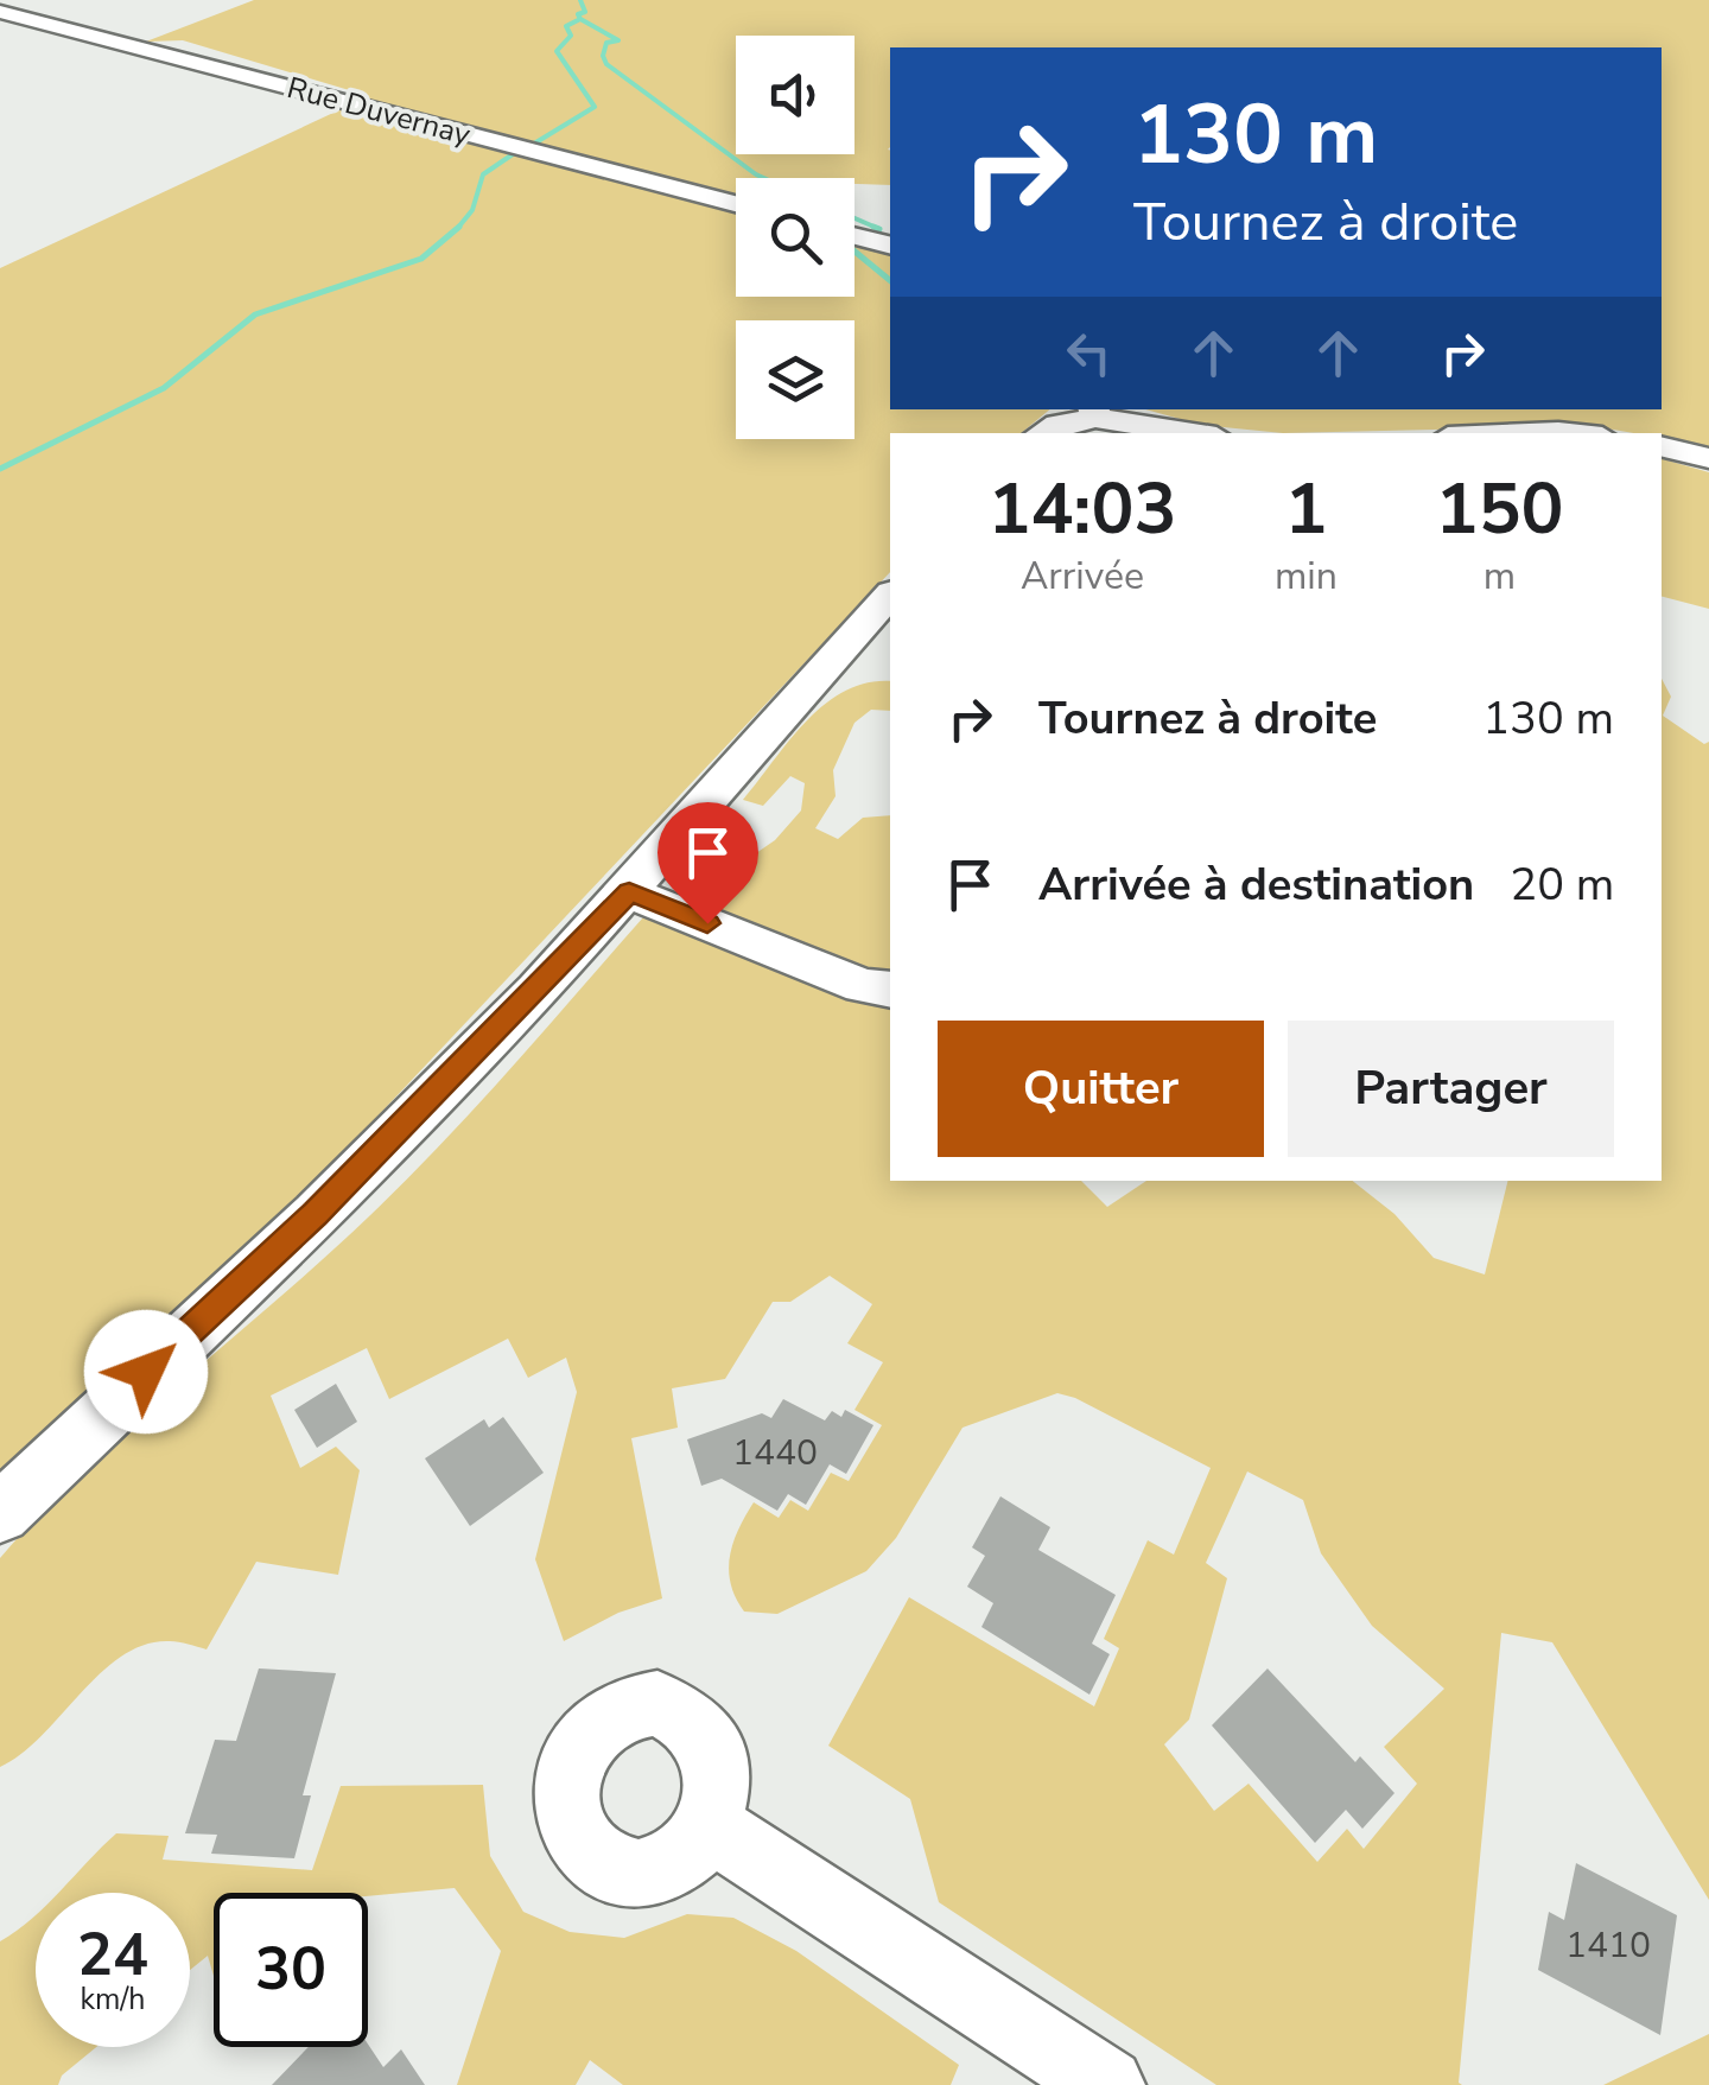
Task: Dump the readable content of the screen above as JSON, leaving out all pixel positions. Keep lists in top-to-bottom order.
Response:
{
  "streets": {
    "street": ["Rue Duvernay"]
  },
  "house_numbers": ["1440", "1410"],
  "page": {
    "turn": ["130 m", "Tournez à droite"],
    "eta": [
      "14:03",
      "Arrivée",
      "1",
      "min",
      "150",
      "m"
    ],
    "list": [
      {
        "name": "Tournez à droite",
        "value": "130 m"
      },
      {
        "name": "Arrivée à destination",
        "value": "20 m"
      }
    ],
    "buttons": ["Quitter", "Partager"],
    "speed": "24 km/h",
    "limit": "30"
  }
}
